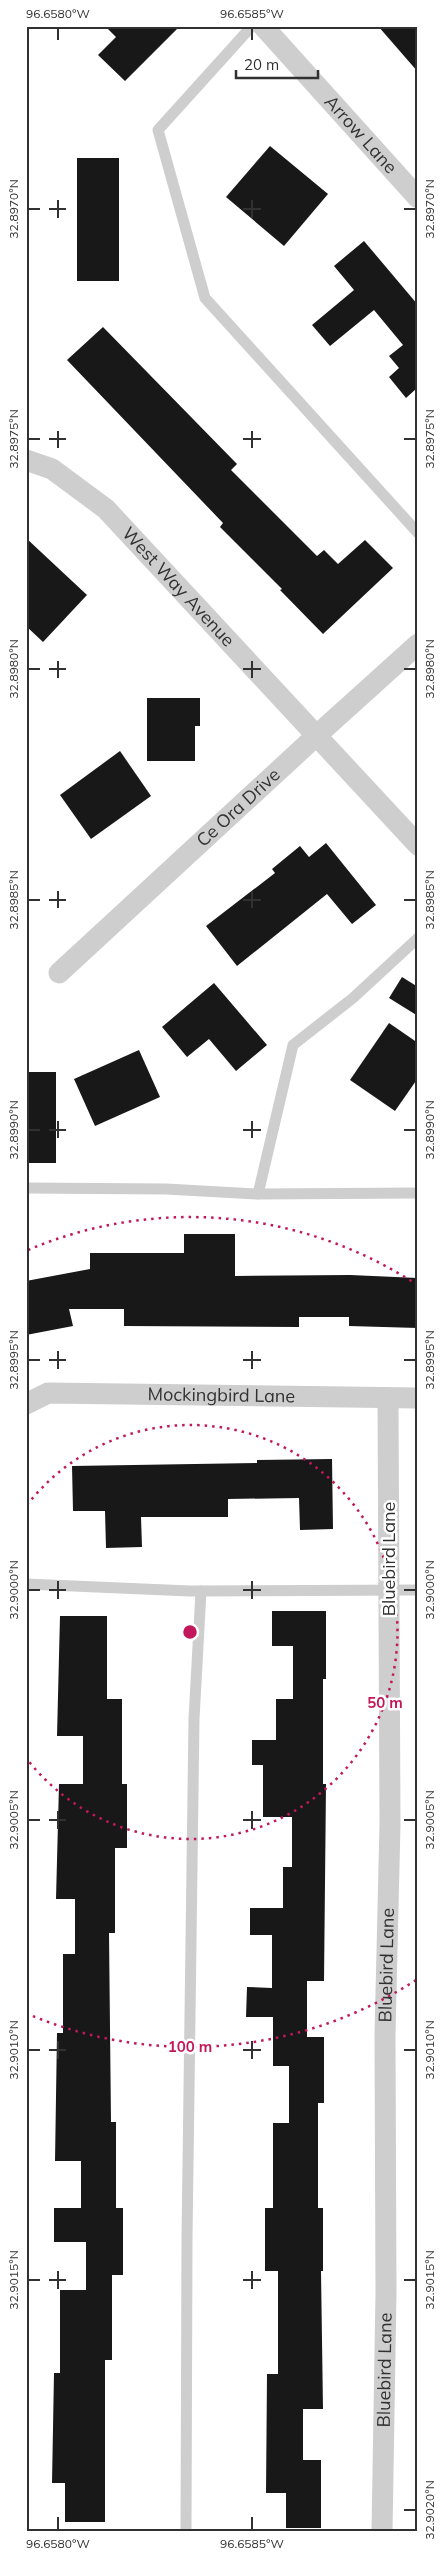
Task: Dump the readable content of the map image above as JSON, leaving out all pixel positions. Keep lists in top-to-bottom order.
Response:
{
  "streets": {
    "street": [
      "Arrow Lane",
      "West Way Avenue",
      "Ce Ora Drive",
      "Mockingbird Lane",
      "Bluebird Lane"
    ]
  },
  "crossings": [
    ["West Way Avenue", "Ce Ora Drive"],
    ["Mockingbird Lane", "Bluebird Lane"]
  ],
  "scale_bar": "20 m",
  "coordinates": [
    "96.6580°W",
    "96.6585°W",
    "32.8970°N",
    "32.8975°N",
    "32.8980°N",
    "32.8985°N",
    "32.8990°N",
    "32.8995°N",
    "32.9000°N",
    "32.9005°N",
    "32.9010°N",
    "32.9015°N",
    "32.9020°N"
  ],
  "rings": ["50 m", "100 m"]
}
